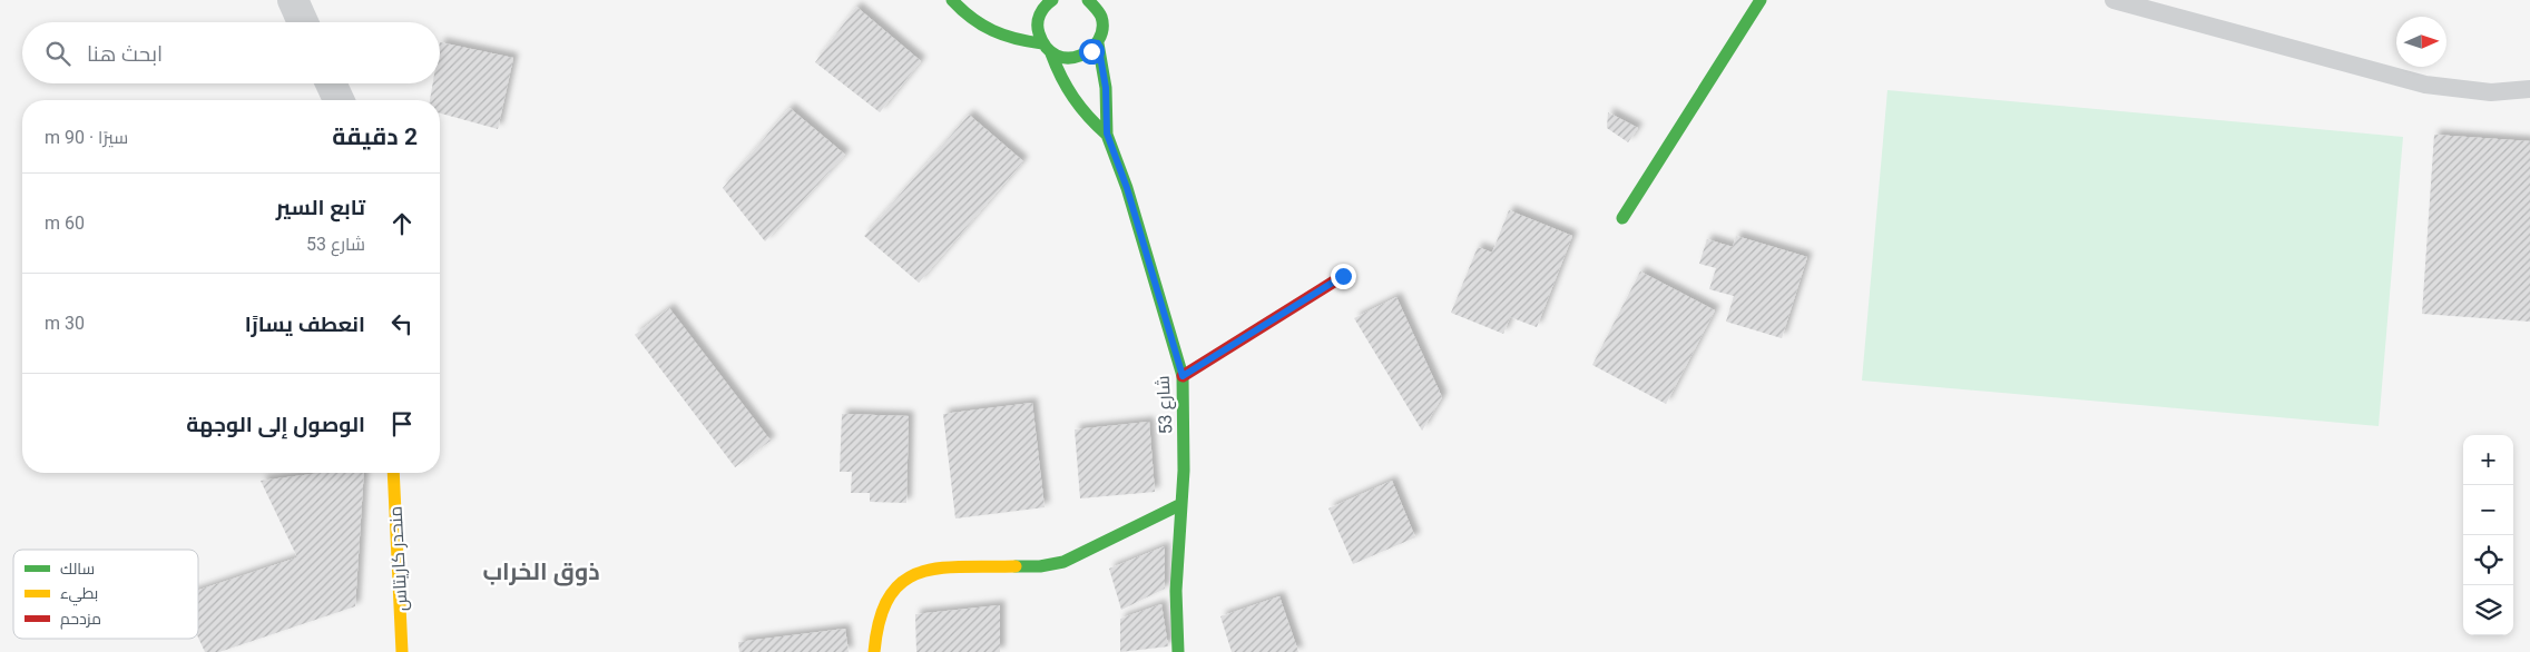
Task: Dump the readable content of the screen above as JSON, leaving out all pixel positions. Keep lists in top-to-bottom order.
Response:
{
  "streets": {
    "street": ["شارع 53", "منحدر كاريتاس"]
  },
  "districts": ["ذوق الخراب"],
  "legend": ["سالك", "بطيء", "مزدحم"],
  "north": "right",
  "page": {
    "search": "ابحث هنا",
    "heading": ["2 دقيقة", "سيرًا · 90 m"],
    "list": [
      ["تابع السير", "شارع 53", "60 m"],
      ["انعطف يسارًا", "30 m"],
      "الوصول إلى الوجهة"
    ],
    "map_buttons": ["+", "−"]
  }
}
